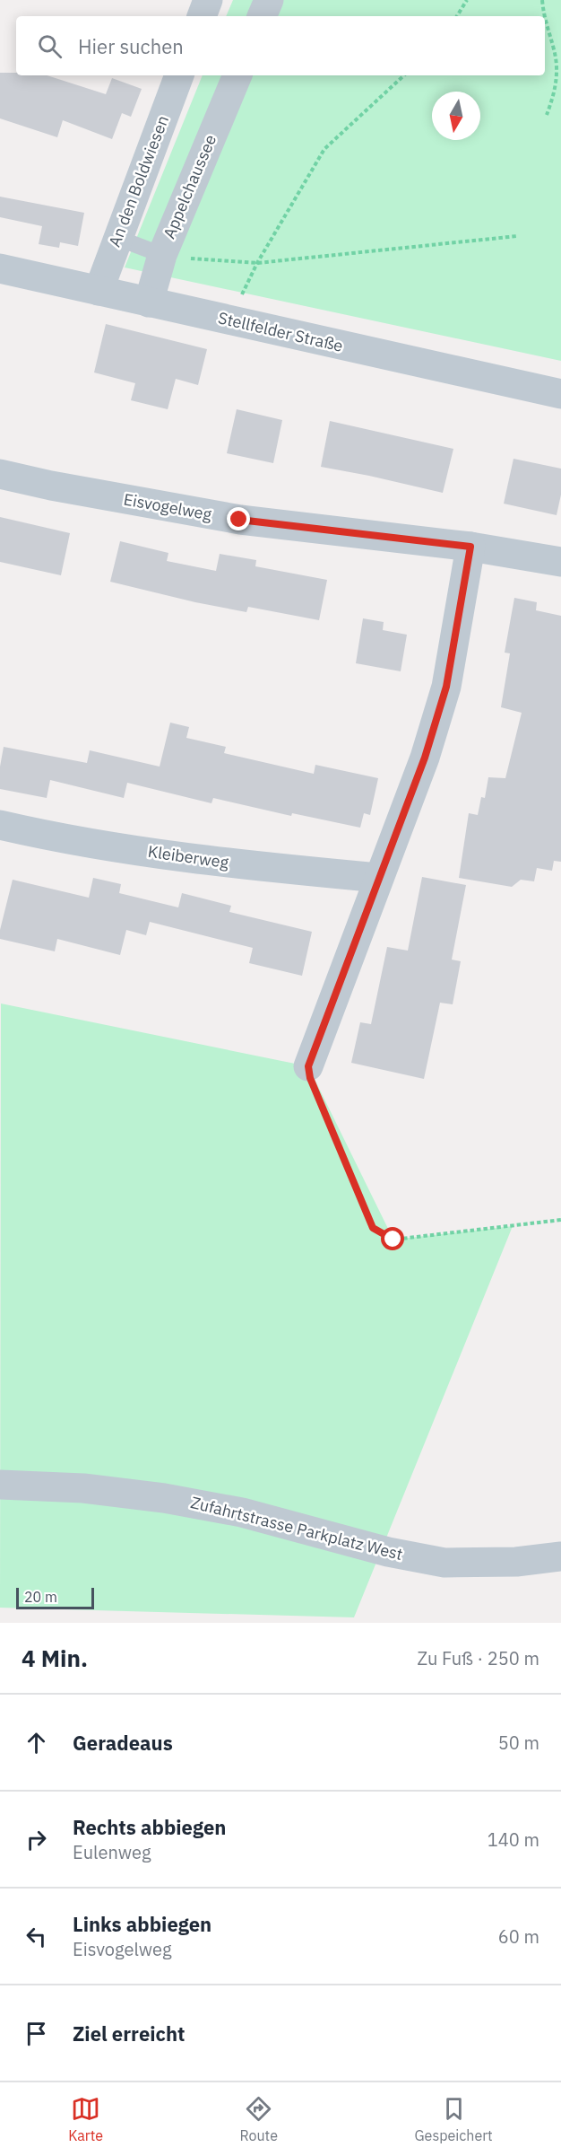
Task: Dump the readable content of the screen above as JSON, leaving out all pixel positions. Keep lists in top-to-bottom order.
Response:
{
  "streets": {
    "street": [
      "An den Boldwiesen",
      "Appelchaussee",
      "Stellfelder Straße",
      "Eisvogelweg",
      "Kleiberweg",
      "Zufahrtstrasse Parkplatz West"
    ]
  },
  "crossings": [
    ["An den Boldwiesen", "Stellfelder Straße"],
    ["Appelchaussee", "Stellfelder Straße"]
  ],
  "scale_bar": "20 m",
  "north": "bottom",
  "page": {
    "search": "Hier suchen",
    "scale": "20 m",
    "heading": ["4 Min.", "Zu Fuß · 250 m"],
    "list": [
      ["Geradeaus", "50 m"],
      ["Rechts abbiegen", "Eulenweg", "140 m"],
      ["Links abbiegen", "Eisvogelweg", "60 m"],
      "Ziel erreicht"
    ],
    "nav": ["Karte", "Route", "Gespeichert"]
  }
}
